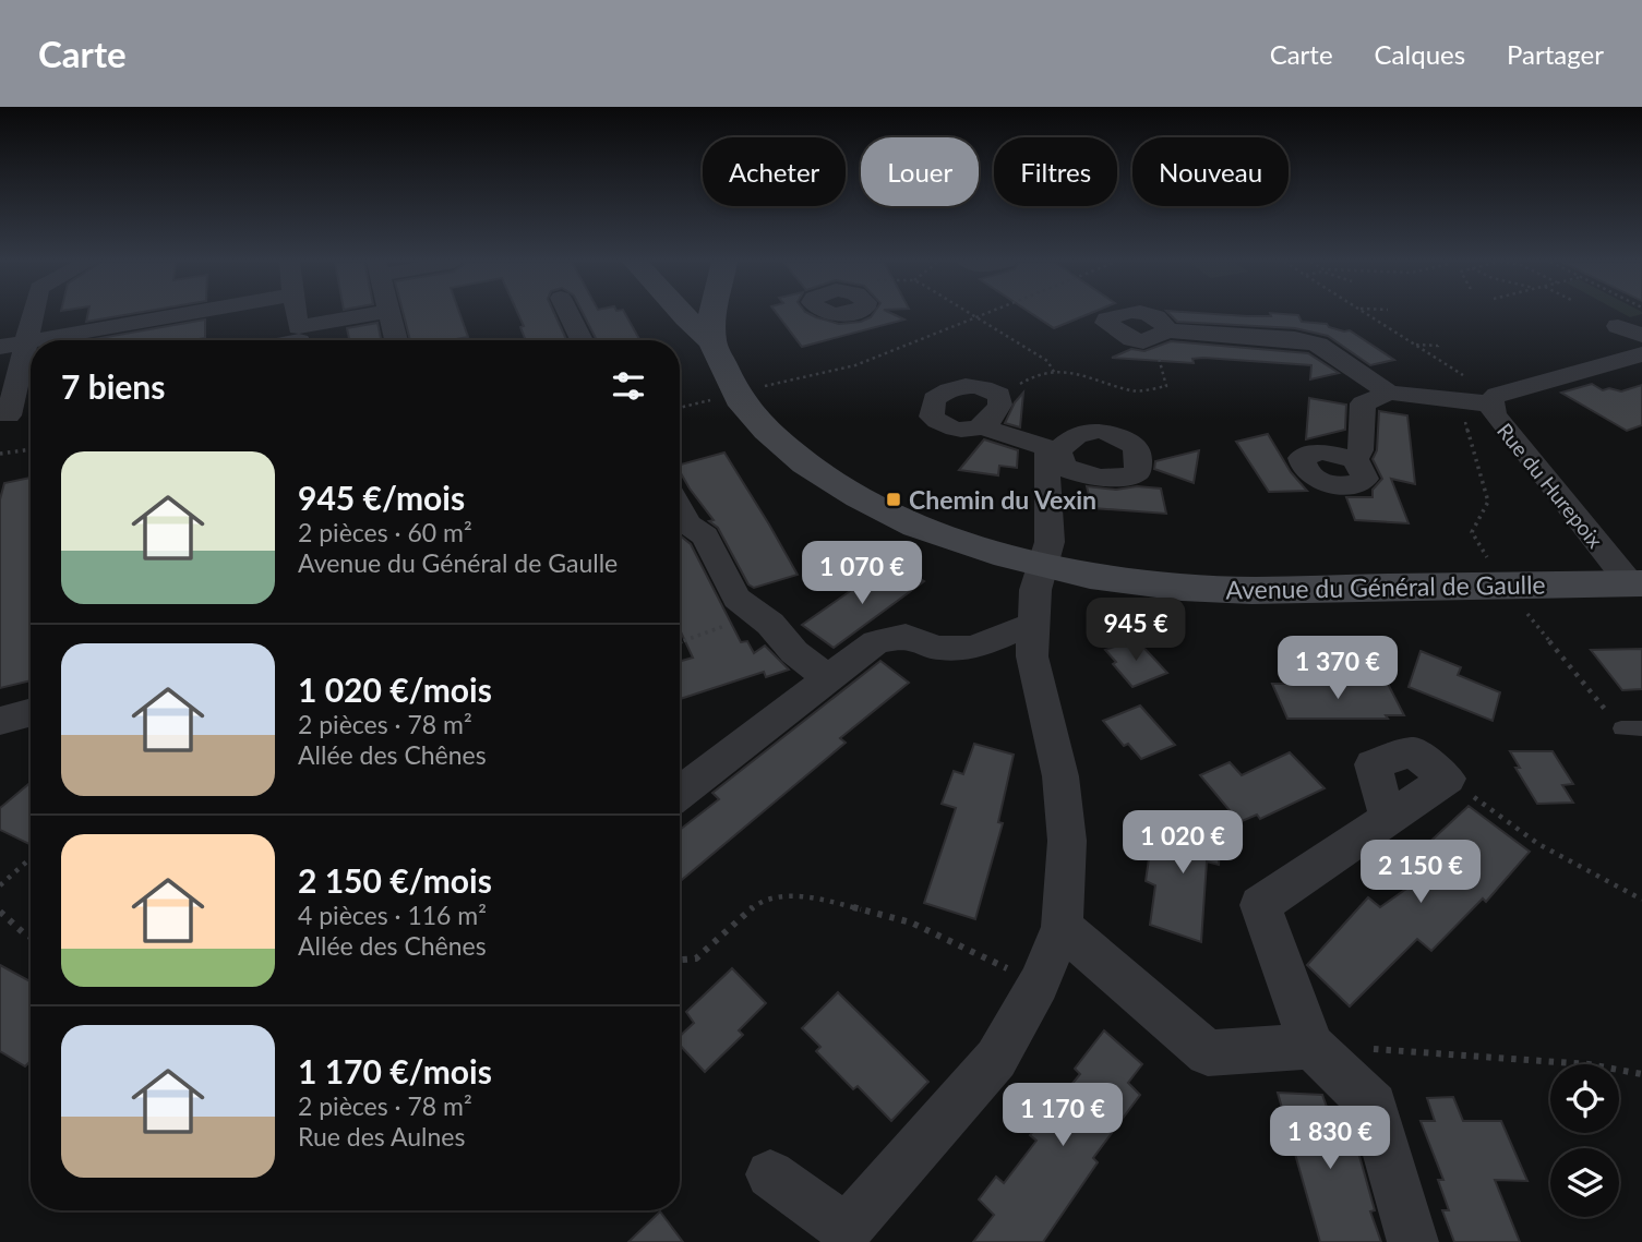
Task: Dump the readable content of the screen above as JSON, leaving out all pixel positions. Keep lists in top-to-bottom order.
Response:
{
  "streets": {
    "street": ["Rue du Hurepoix", "Avenue du Général de Gaulle"]
  },
  "crossings": [
    ["Rue du Hurepoix", "Avenue du Général de Gaulle"]
  ],
  "places": {
    "transit": ["Chemin du Vexin"]
  },
  "page": {
    "header": "Carte",
    "nav": ["Carte", "Calques", "Partager"],
    "chip": [
      "Acheter",
      "Louer",
      "Filtres",
      "Nouveau"
    ],
    "heading": "7 biens",
    "list": [
      {
        "name": "945 €/mois",
        "note": "2 pièces · 60 m² · Avenue du Général de Gaulle"
      },
      {
        "name": "1 020 €/mois",
        "note": "2 pièces · 78 m² · Allée des Chênes"
      },
      {
        "name": "2 150 €/mois",
        "note": "4 pièces · 116 m² · Allée des Chênes"
      },
      {
        "name": "1 170 €/mois",
        "note": "2 pièces · 78 m² · Rue des Aulnes"
      }
    ],
    "price": [
      "1 070 €",
      "945 €",
      "1 370 €",
      "1 020 €",
      "2 150 €",
      "1 170 €",
      "1 830 €"
    ]
  }
}
